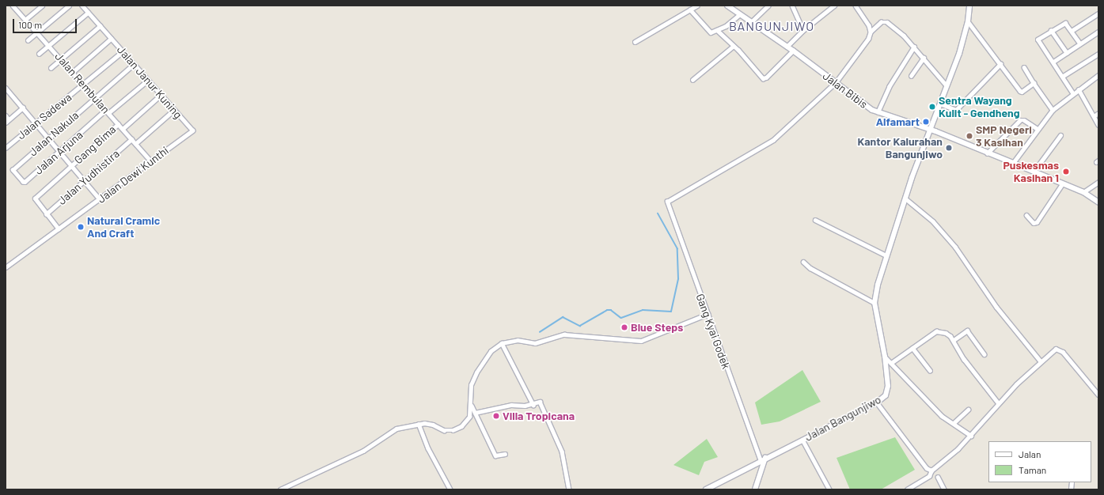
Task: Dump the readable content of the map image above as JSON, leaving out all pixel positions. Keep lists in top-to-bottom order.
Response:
{
  "streets": {
    "main road": ["Jalan Bibis", "Jalan Bangunjiwo"],
    "street": [
      "Jalan Janur Kuning",
      "Jalan Rembulan",
      "Jalan Sadewa",
      "Jalan Nakula",
      "Gang Bima",
      "Jalan Arjuna",
      "Jalan Dewi Kunthi",
      "Jalan Yudhistira",
      "Gang Kyai Godek"
    ]
  },
  "crossings": [
    ["Jalan Janur Kuning", "Jalan Sadewa"],
    ["Jalan Janur Kuning", "Jalan Nakula"],
    ["Jalan Janur Kuning", "Jalan Arjuna"],
    ["Jalan Janur Kuning", "Jalan Dewi Kunthi"],
    ["Jalan Rembulan", "Jalan Sadewa"],
    ["Jalan Rembulan", "Jalan Nakula"],
    ["Jalan Rembulan", "Gang Bima"],
    ["Jalan Rembulan", "Jalan Arjuna"],
    ["Jalan Rembulan", "Jalan Dewi Kunthi"],
    ["Jalan Rembulan", "Jalan Yudhistira"],
    ["Jalan Bibis", "Gang Kyai Godek"],
    ["Jalan Bibis", "Jalan Bangunjiwo"],
    ["Jalan Nakula", "Jalan Arjuna"],
    ["Gang Bima", "Jalan Yudhistira"],
    ["Gang Kyai Godek", "Jalan Bangunjiwo"]
  ],
  "districts": ["BANGUNJIWO"],
  "places": [
    "Sentra Wayang Kulit - Gendheng",
    "Alfamart",
    "SMP Negeri 3 Kasihan",
    "Kantor Kalurahan Bangunjiwo",
    "Puskesmas Kasihan 1",
    "Natural Cramic And Craft",
    "Blue Steps",
    "Villa Tropicana"
  ],
  "legend": ["Jalan", "Taman"],
  "scale_bar": "100 m"
}
